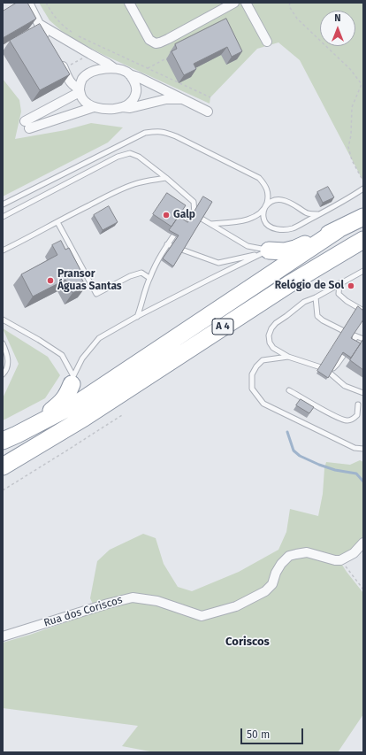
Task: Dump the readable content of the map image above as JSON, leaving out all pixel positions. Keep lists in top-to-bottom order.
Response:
{
  "streets": {
    "highway": ["A 4"],
    "street": ["Rua dos Coriscos"]
  },
  "districts": ["Coriscos"],
  "places": ["Galp", "Pransor Águas Santas", "Relógio de Sol"],
  "scale_bar": "50 m",
  "north": "top"
}
